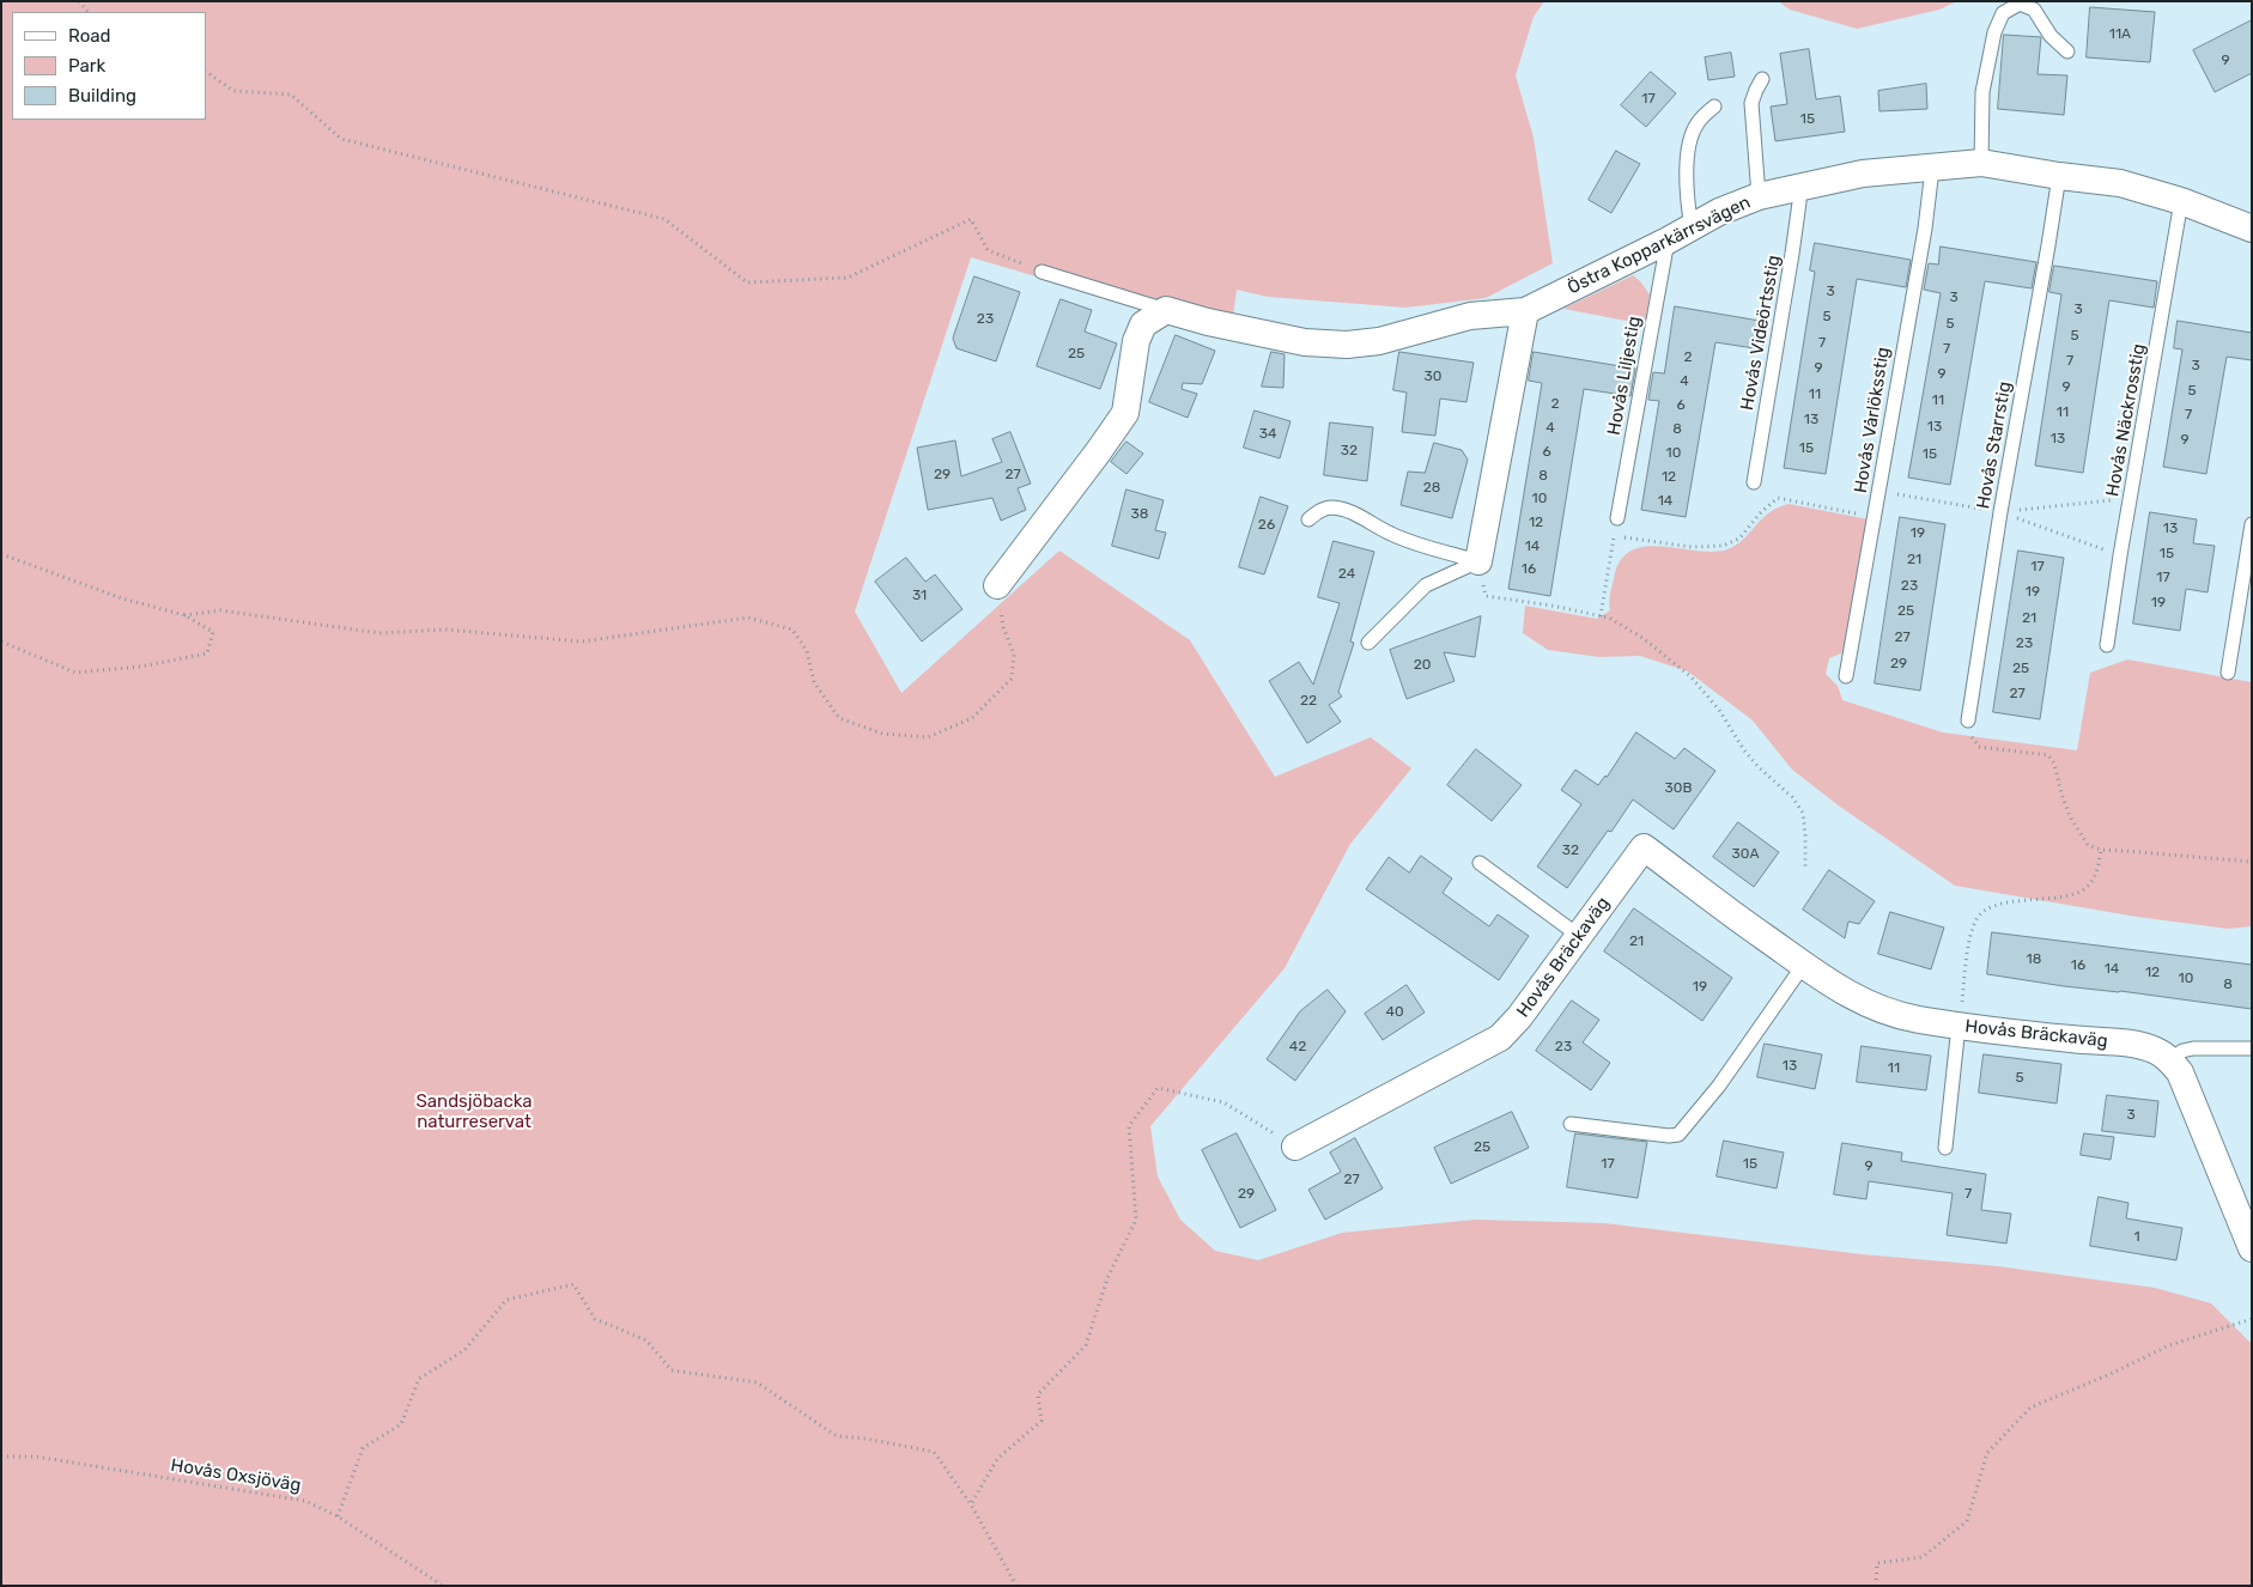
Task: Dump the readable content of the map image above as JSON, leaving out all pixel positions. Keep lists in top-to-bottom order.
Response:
{
  "streets": {
    "street": ["Östra Kopparkärrsvägen", "Hovås Bräckaväg"],
    "lane": [
      "Hovås Videörtsstig",
      "Hovås Liljestig",
      "Hovås Vårlöksstig",
      "Hovås Näckrosstig",
      "Hovås Starrstig"
    ],
    "path": ["Hovås Oxsjöväg"]
  },
  "crossings": [
    ["Östra Kopparkärrsvägen", "Hovås Videörtsstig"],
    ["Östra Kopparkärrsvägen", "Hovås Liljestig"],
    ["Östra Kopparkärrsvägen", "Hovås Vårlöksstig"],
    ["Östra Kopparkärrsvägen", "Hovås Näckrosstig"],
    ["Östra Kopparkärrsvägen", "Hovås Starrstig"]
  ],
  "parks": ["Sandsjöbacka naturreservat"],
  "house_numbers": [
    "11A",
    "9",
    "17",
    "15",
    "3",
    "3",
    "3",
    "5",
    "23",
    "5",
    "5",
    "7",
    "7",
    "25",
    "2",
    "7",
    "3",
    "9",
    "9",
    "30",
    "4",
    "9",
    "5",
    "11",
    "11",
    "2",
    "6",
    "11",
    "7",
    "13",
    "13",
    "4",
    "8",
    "34",
    "13",
    "9",
    "15",
    "32",
    "6",
    "10",
    "15",
    "29",
    "27",
    "8",
    "12",
    "28",
    "10",
    "14",
    "38",
    "12",
    "26",
    "13",
    "19",
    "14",
    "15",
    "21",
    "17",
    "16",
    "24",
    "17",
    "23",
    "19",
    "31",
    "19",
    "25",
    "21",
    "27",
    "23",
    "29",
    "20",
    "25",
    "27",
    "22",
    "30B",
    "32",
    "30A",
    "21",
    "18",
    "16",
    "14",
    "12",
    "10",
    "8",
    "19",
    "40",
    "42",
    "23",
    "13",
    "11",
    "5",
    "3",
    "25",
    "17",
    "15",
    "9",
    "27",
    "29",
    "7",
    "1"
  ],
  "legend": ["Road", "Park", "Building"]
}
